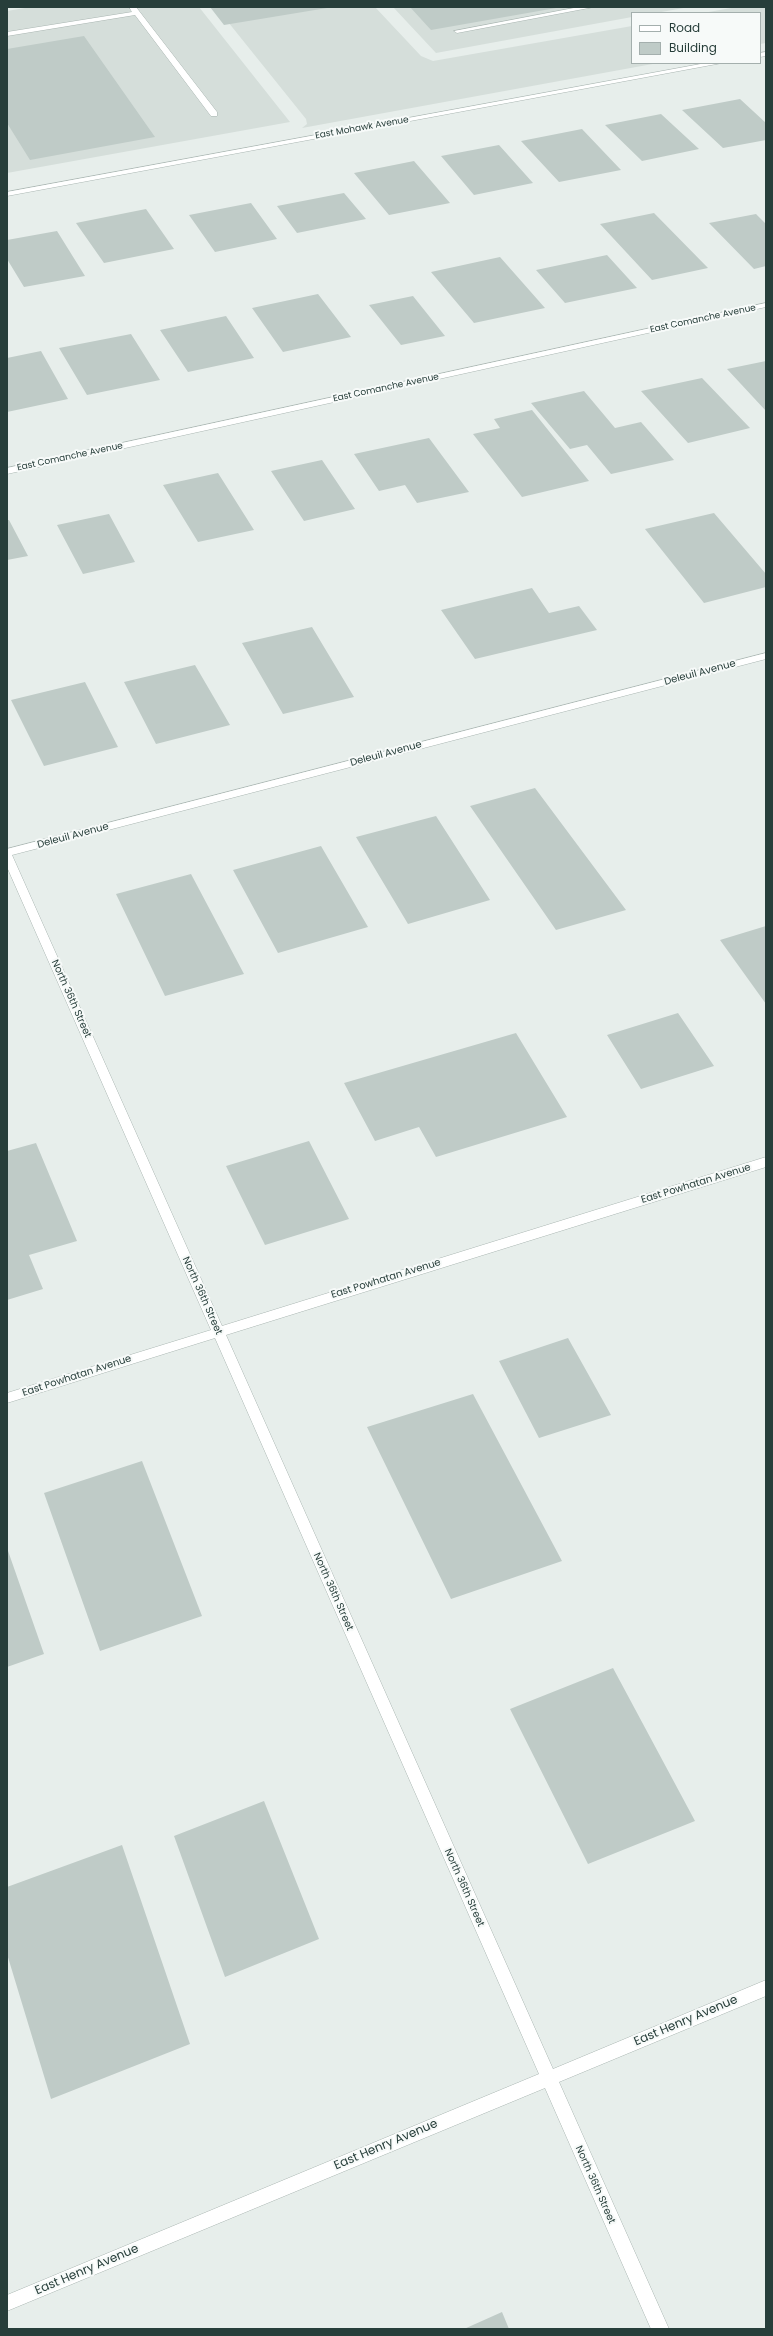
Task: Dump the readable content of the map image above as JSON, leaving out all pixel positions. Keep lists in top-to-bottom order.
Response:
{
  "streets": {
    "street": [
      "East Mohawk Avenue",
      "East Comanche Avenue",
      "Deleuil Avenue",
      "North 36th Street",
      "East Powhatan Avenue",
      "East Henry Avenue"
    ]
  },
  "crossings": [
    ["Deleuil Avenue", "North 36th Street"],
    ["North 36th Street", "East Powhatan Avenue"],
    ["North 36th Street", "East Henry Avenue"]
  ],
  "legend": ["Road", "Building"]
}
